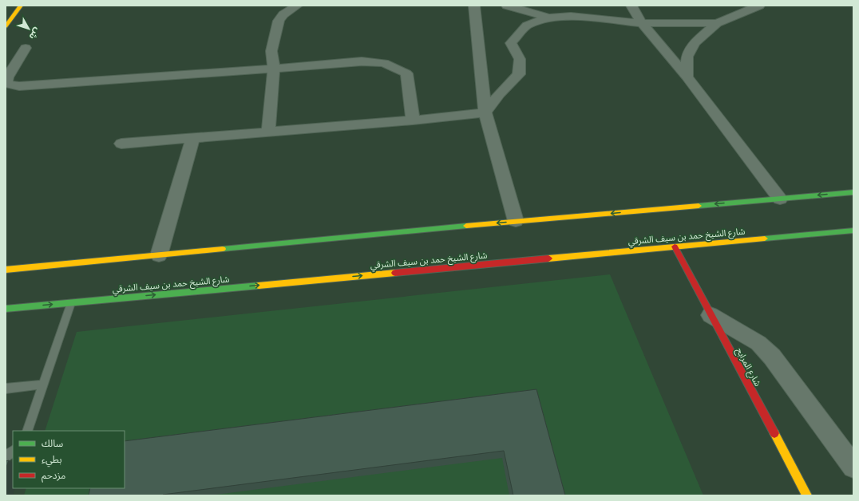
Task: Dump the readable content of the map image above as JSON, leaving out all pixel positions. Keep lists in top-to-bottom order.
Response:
{
  "streets": {
    "main road": ["شارع الشيخ حمد بن سيف الشرقي", "شارع المرابح"]
  },
  "crossings": [
    ["شارع الشيخ حمد بن سيف الشرقي", "شارع المرابح"]
  ],
  "legend": ["سالك", "بطيء", "مزدحم"],
  "north": "bottom right"
}
